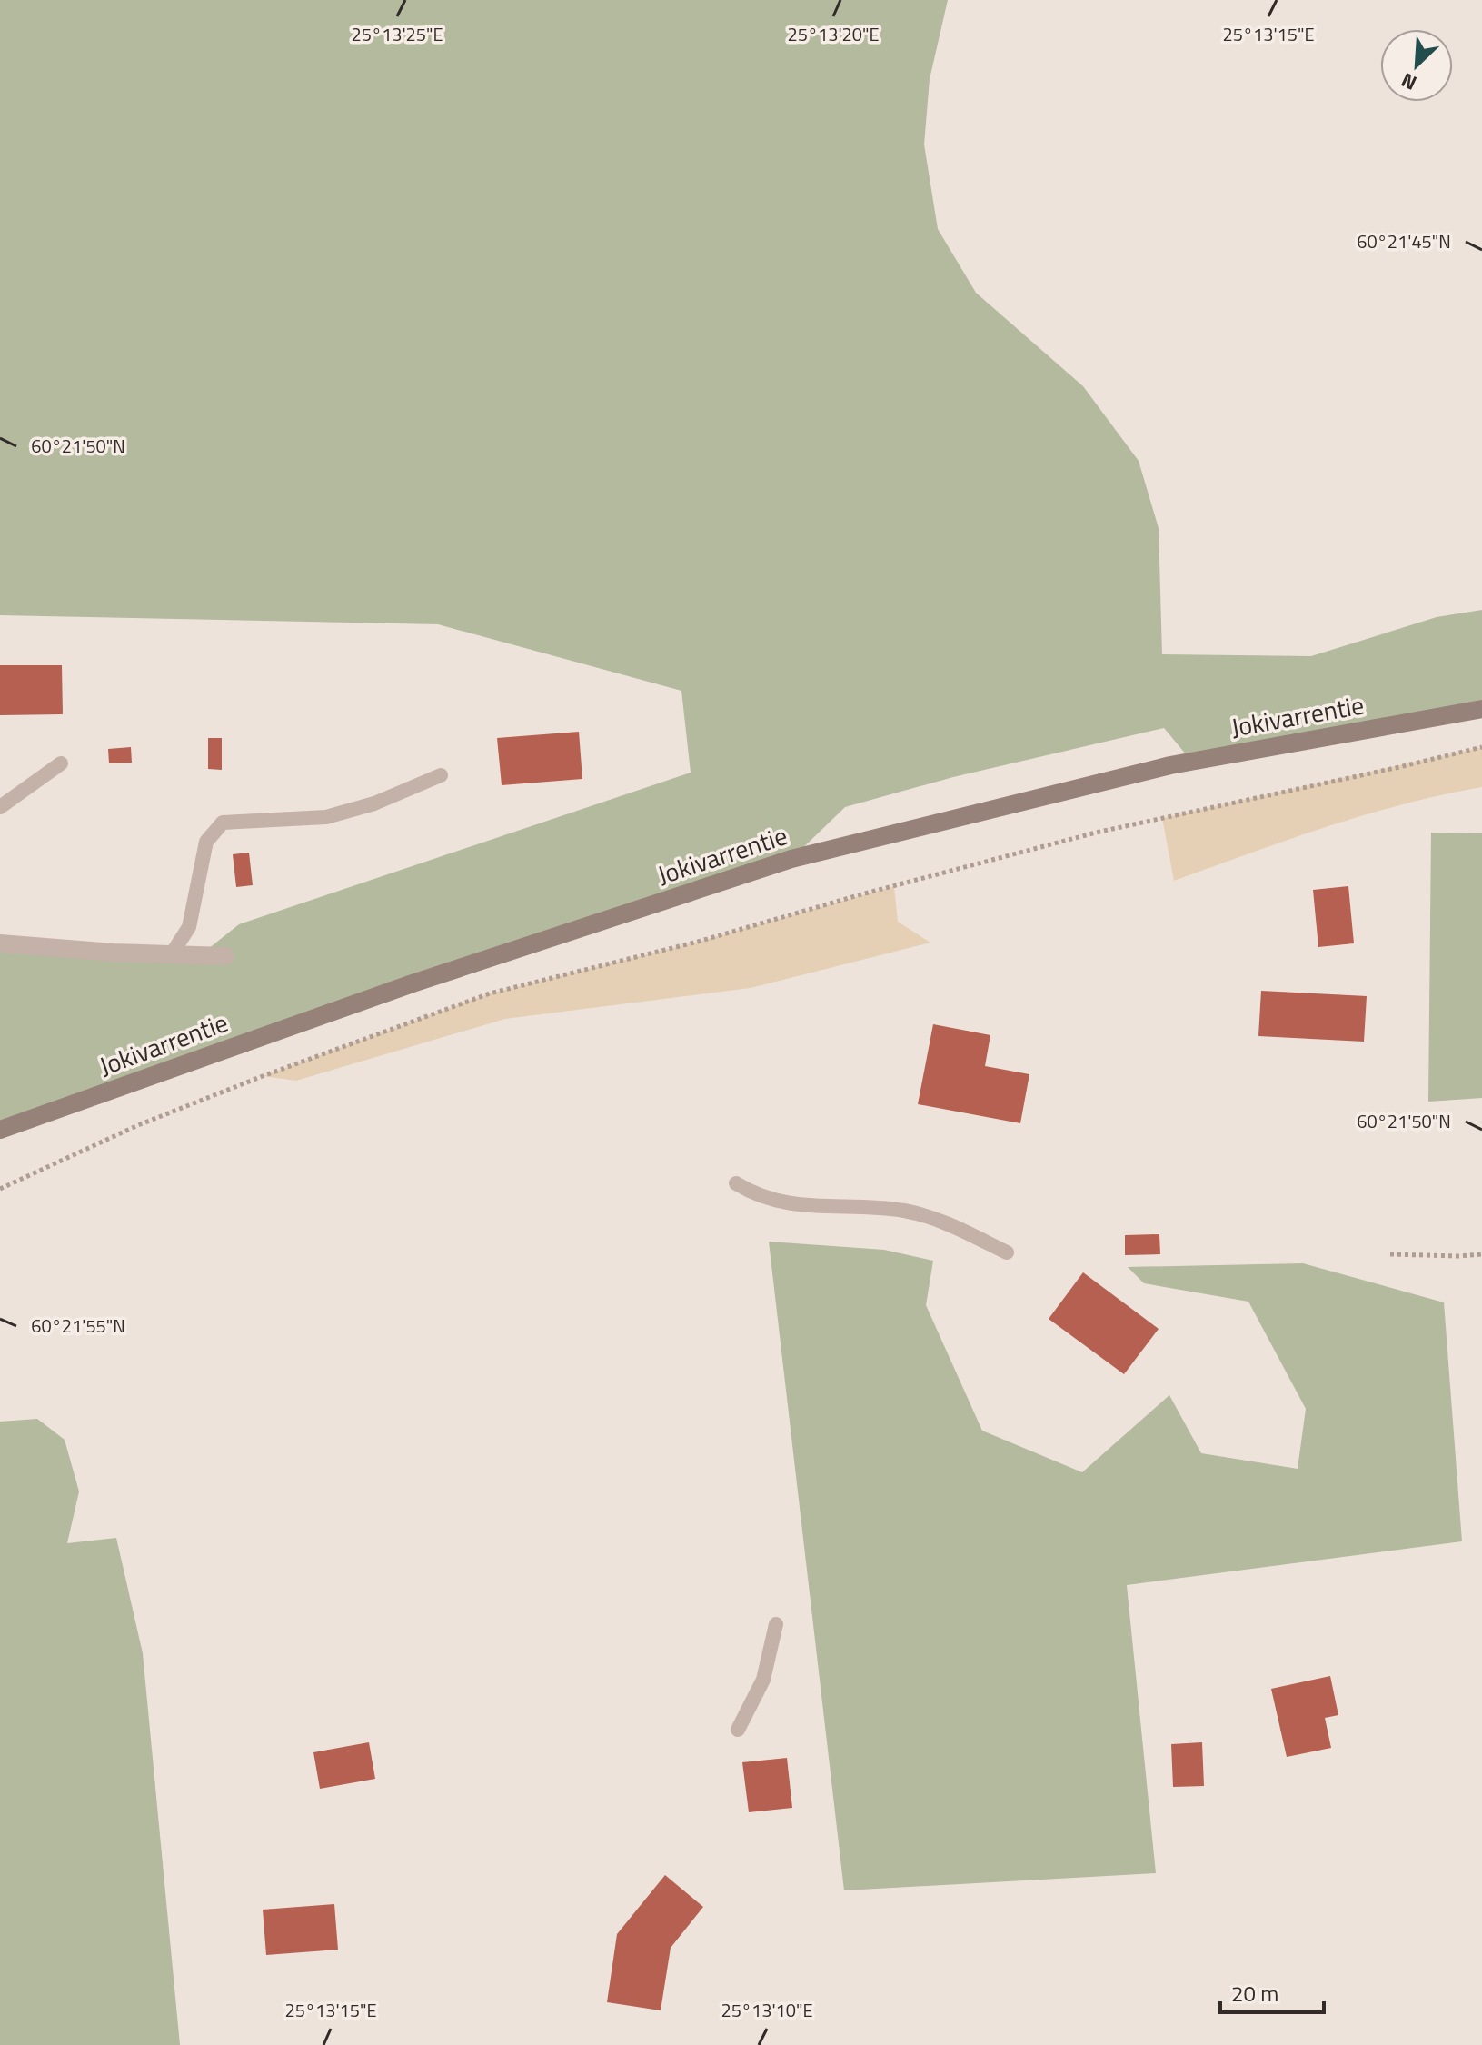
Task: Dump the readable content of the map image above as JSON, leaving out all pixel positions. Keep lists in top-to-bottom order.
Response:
{
  "streets": {
    "street": ["Jokivarrentie"]
  },
  "scale_bar": "20 m",
  "north": "bottom left",
  "coordinates": [
    "25°13'25\"E",
    "25°13'15\"E",
    "25°13'20\"E",
    "60°21'45\"N",
    "60°21'50\"N",
    "60°21'55\"N",
    "25°13'10\"E"
  ]
}
